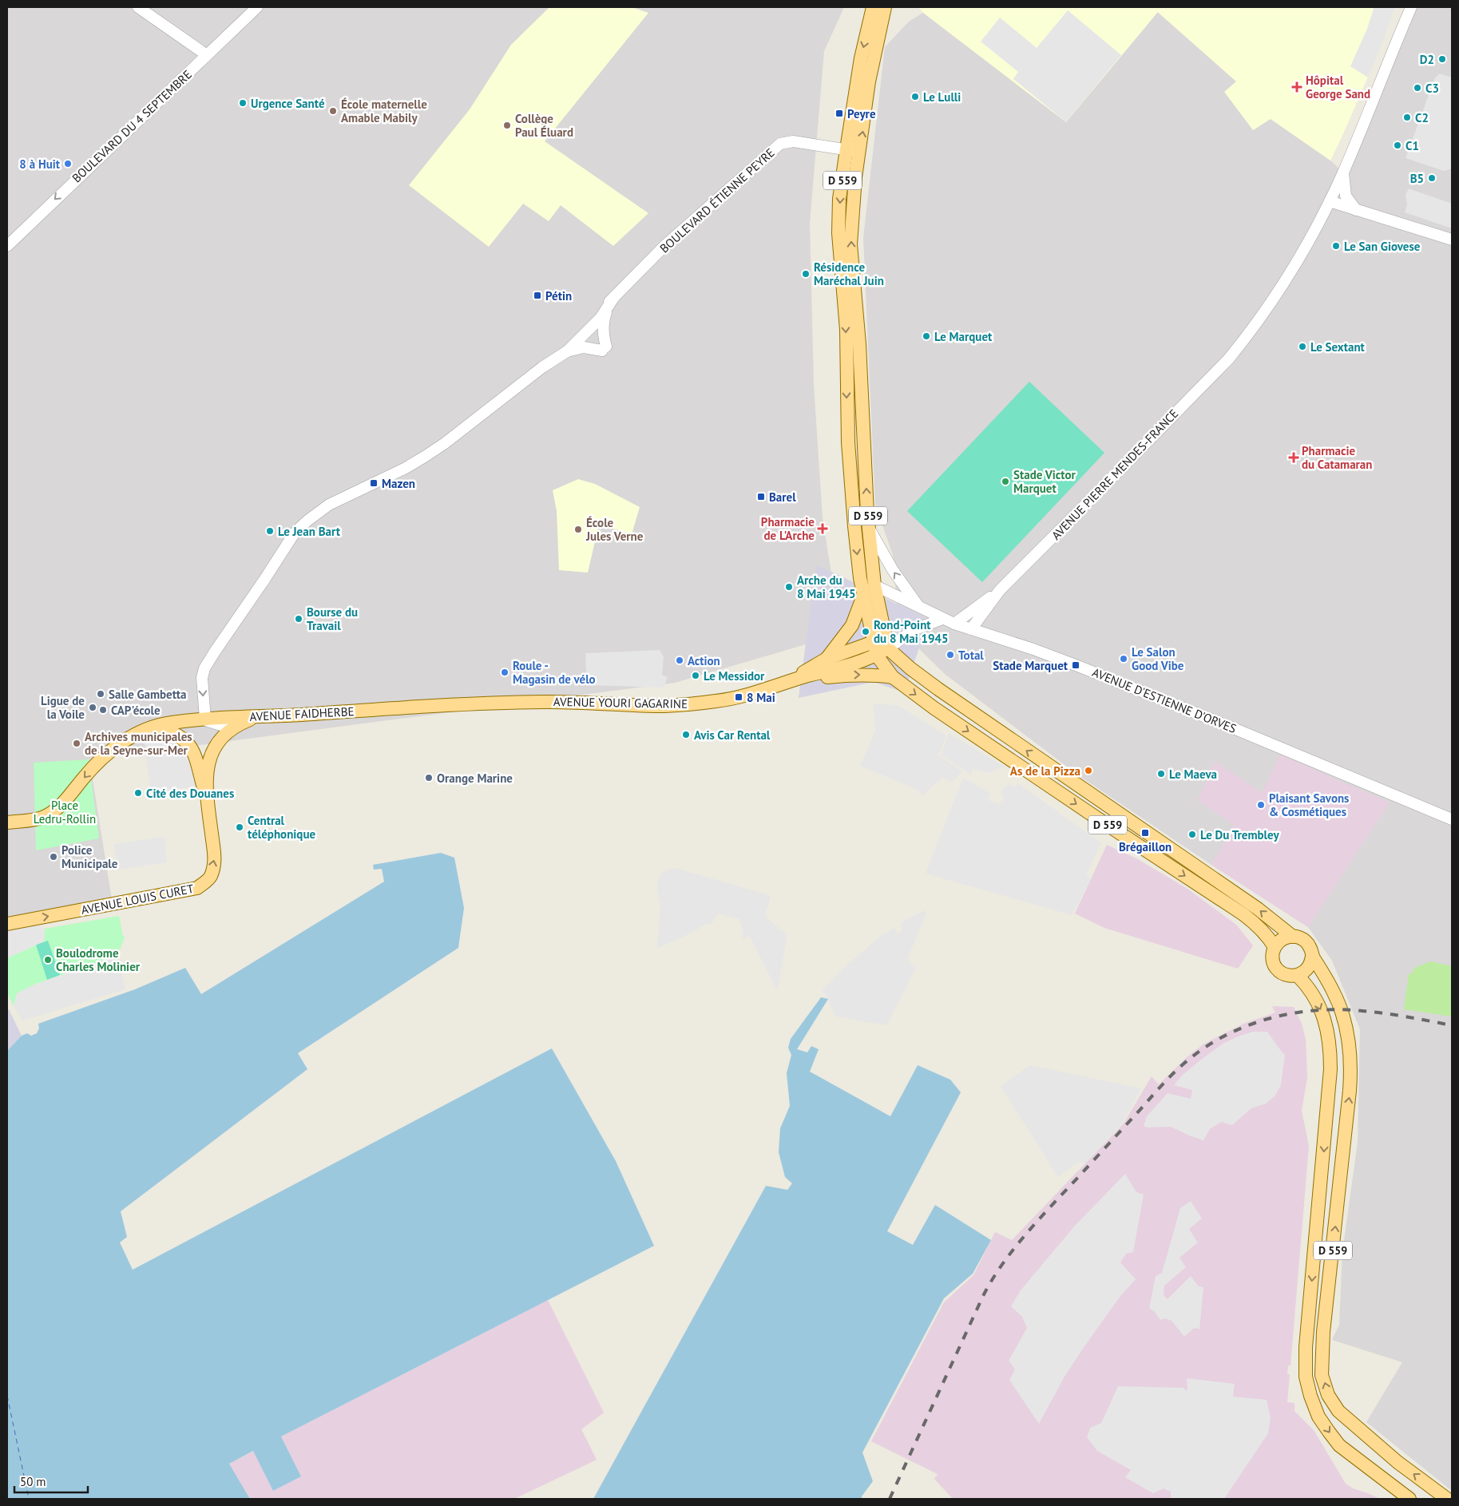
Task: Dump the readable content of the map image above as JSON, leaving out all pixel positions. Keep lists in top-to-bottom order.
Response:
{
  "streets": {
    "main road": [
      "D 559",
      "AVENUE YOURI GAGARINE",
      "AVENUE FAIDHERBE",
      "AVENUE LOUIS CURET"
    ],
    "street": [
      "BOULEVARD DU 4 SEPTEMBRE",
      "BOULEVARD ÉTIENNE PEYRE",
      "AVENUE PIERRE MENDES-FRANCE",
      "AVENUE D'ESTIENNE D'ORVES"
    ]
  },
  "crossings": [
    ["D 559", "BOULEVARD ÉTIENNE PEYRE"],
    ["D 559", "AVENUE D'ESTIENNE D'ORVES"],
    ["D 559", "AVENUE YOURI GAGARINE"],
    ["AVENUE YOURI GAGARINE", "AVENUE FAIDHERBE"],
    ["AVENUE FAIDHERBE", "AVENUE LOUIS CURET"]
  ],
  "one_way": ["BOULEVARD DU 4 SEPTEMBRE", "AVENUE FAIDHERBE", "AVENUE LOUIS CURET"],
  "parks": ["Place Ledru-Rollin"],
  "places": {
    "other": [
      "D2",
      "C3",
      "Le Lulli",
      "Urgence Santé",
      "École maternelle Amable Mabily",
      "C2",
      "Collège Paul Éluard",
      "C1",
      "8 à Huit",
      "B5",
      "Le San Giovese",
      "Résidence Maréchal Juin",
      "Le Marquet",
      "Le Sextant",
      "Stade Victor Marquet",
      "École Jules Verne",
      "Le Jean Bart",
      "Arche du 8 Mai 1945",
      "Bourse du Travail",
      "Rond-Point du 8 Mai 1945",
      "Total",
      "Le Salon Good Vibe",
      "Action",
      "Roule - Magasin de vélo",
      "Le Messidor",
      "Salle Gambetta",
      "Ligue de la Voile",
      "CAP'école",
      "Avis Car Rental",
      "Archives municipales de la Seyne-sur-Mer",
      "As de la Pizza",
      "Le Maeva",
      "Orange Marine",
      "Cité des Douanes",
      "Plaisant Savons & Cosmétiques",
      "Central téléphonique",
      "Le Du Trembley",
      "Police Municipale",
      "Boulodrome Charles Molinier"
    ],
    "health": ["Hôpital George Sand", "Pharmacie du Catamaran", "Pharmacie de L'Arche"],
    "transit": [
      "Peyre",
      "Pétin",
      "Mazen",
      "Barel",
      "Stade Marquet",
      "8 Mai",
      "Brégaillon"
    ]
  },
  "scale_bar": "50 m"
}
